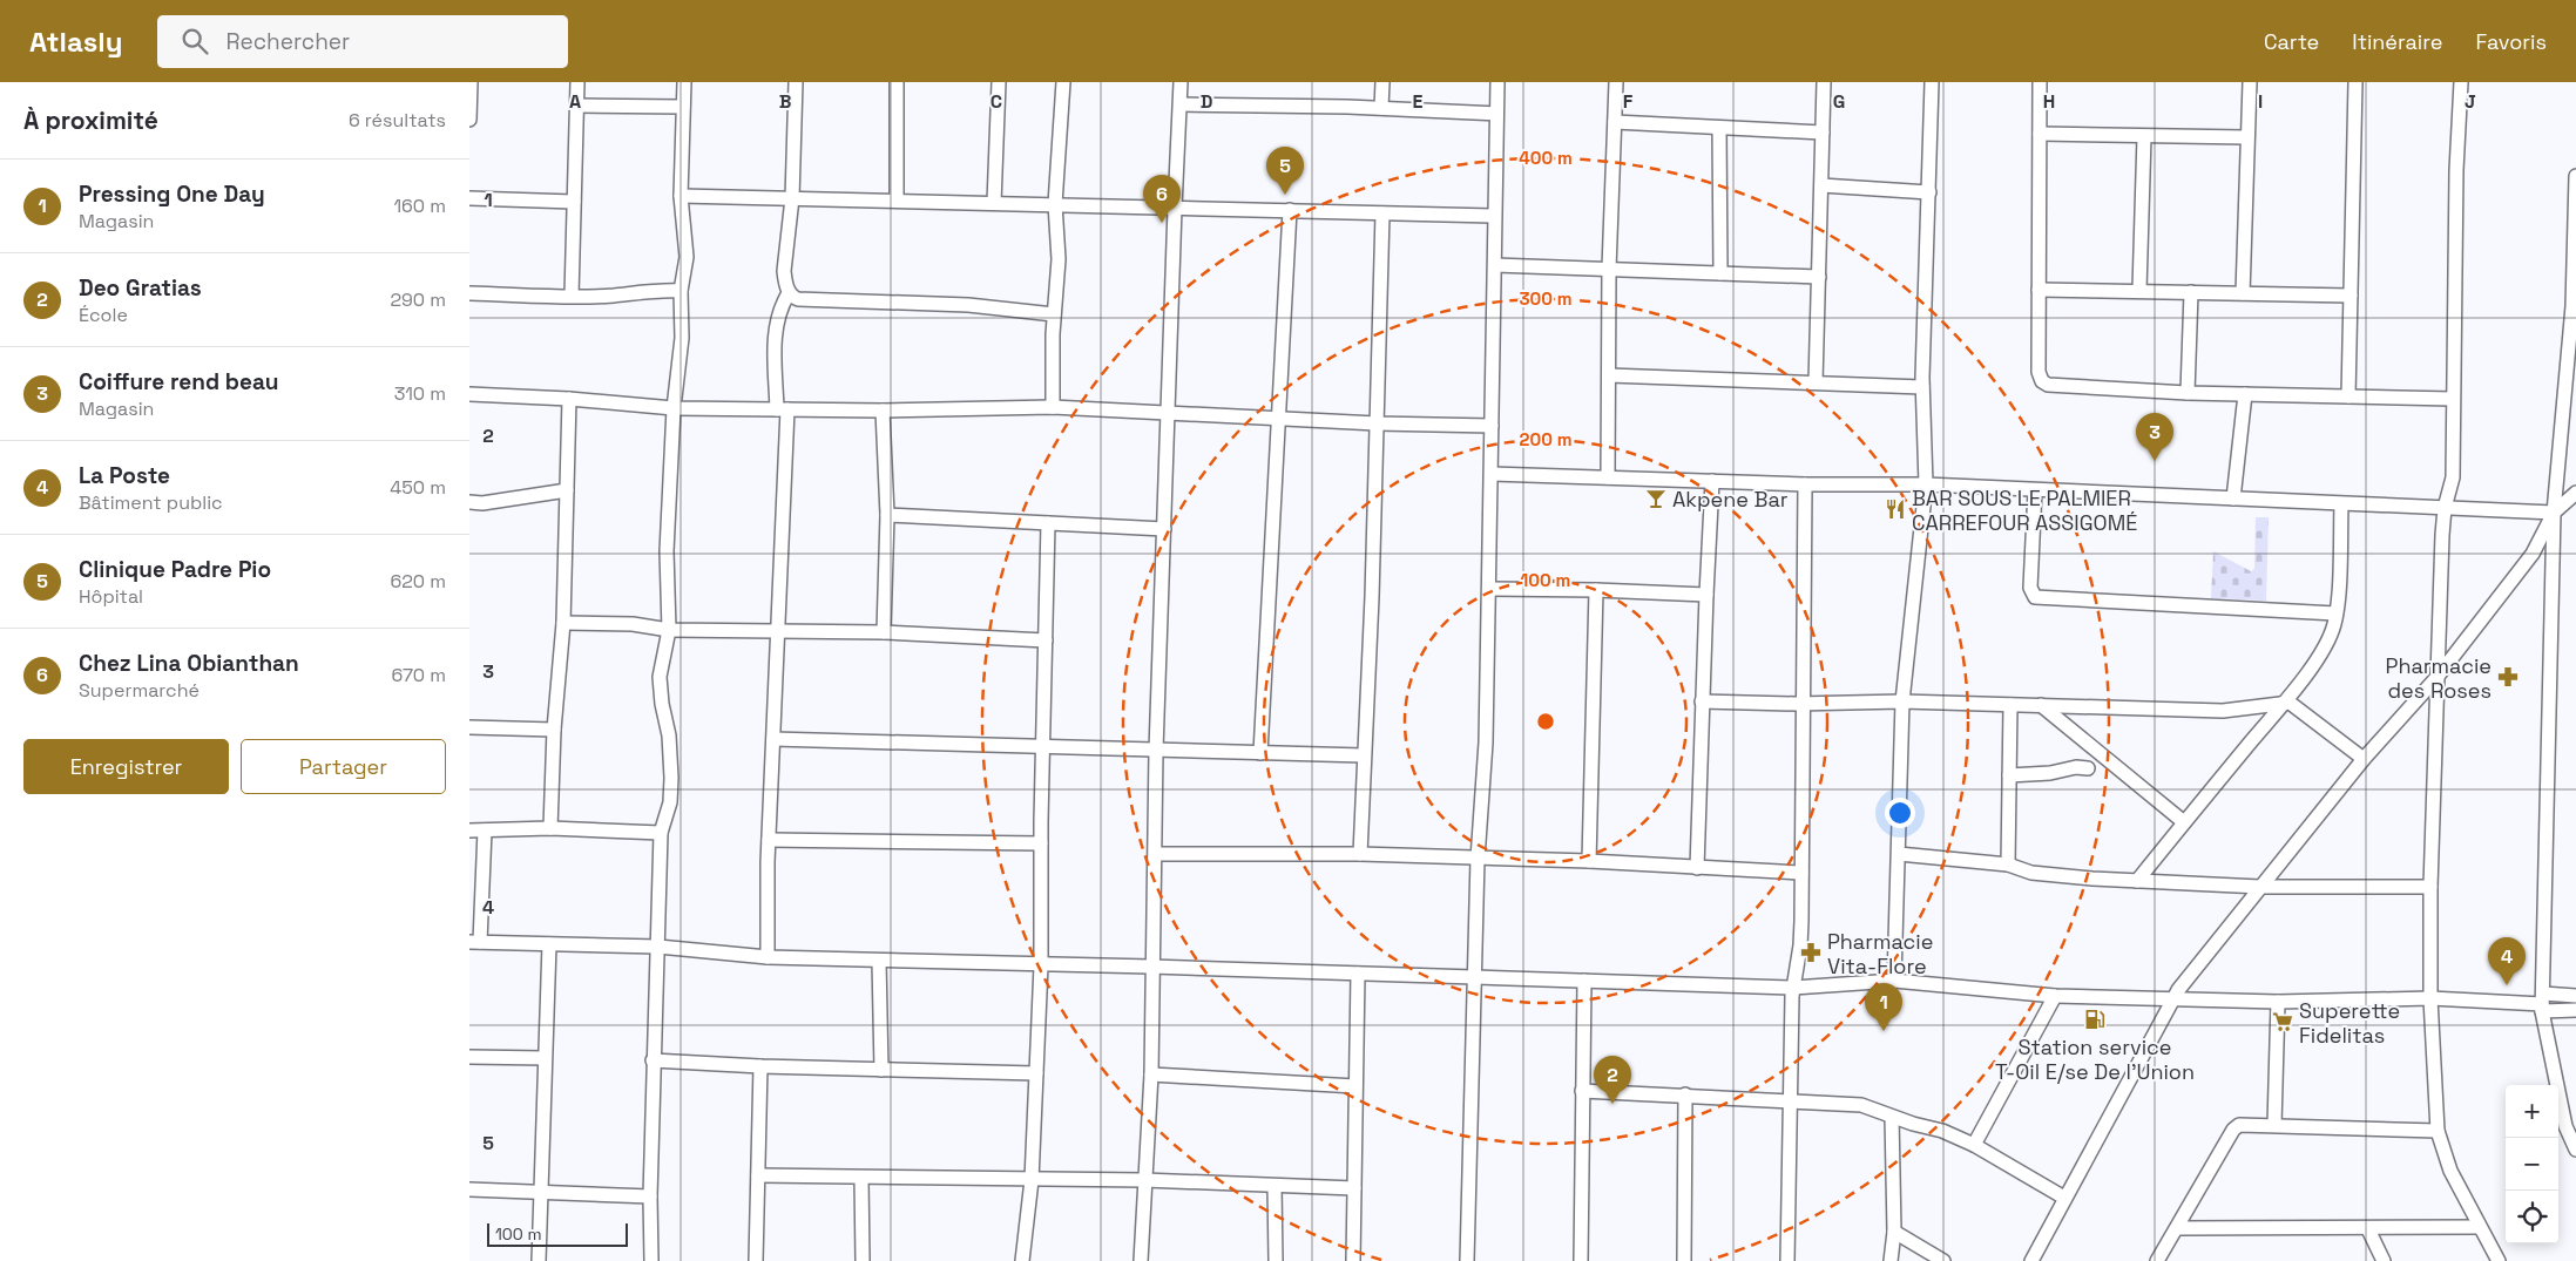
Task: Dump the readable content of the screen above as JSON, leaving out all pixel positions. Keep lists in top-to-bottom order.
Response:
{
  "places": {
    "bar": ["Akpene Bar"],
    "restaurant": ["BAR SOUS LE PALMIER CARREFOUR ASSIGOMÉ"],
    "pharmacy": ["Pharmacie des Roses", "Pharmacie Vita-Flore"],
    "fuel station": ["Station service T-Oil E/se De l'Union"],
    "supermarket": ["Superette Fidelitas"]
  },
  "scale_bar": "100 m",
  "page": {
    "header": "Atlasly",
    "search": "Rechercher",
    "nav": ["Carte", "Itinéraire", "Favoris"],
    "heading": ["À proximité", "6 résultats"],
    "pins": [
      "5",
      "6",
      "3",
      "4",
      "1",
      "2"
    ],
    "list": [
      {
        "mark": "1",
        "name": "Pressing One Day",
        "note": "Magasin",
        "value": "160 m"
      },
      {
        "mark": "2",
        "name": "Deo Gratias",
        "note": "École",
        "value": "290 m"
      },
      {
        "mark": "3",
        "name": "Coiffure rend beau",
        "note": "Magasin",
        "value": "310 m"
      },
      {
        "mark": "4",
        "name": "La Poste",
        "note": "Bâtiment public",
        "value": "450 m"
      },
      {
        "mark": "5",
        "name": "Clinique Padre Pio",
        "note": "Hôpital",
        "value": "620 m"
      },
      {
        "mark": "6",
        "name": "Chez Lina Obianthan",
        "note": "Supermarché",
        "value": "670 m"
      }
    ],
    "buttons": ["Enregistrer", "Partager"],
    "map_buttons": ["+", "−"],
    "scale": "100 m"
  },
  "grid": {
    "columns": [
      "A",
      "B",
      "C",
      "D",
      "E",
      "F",
      "G",
      "H",
      "I",
      "J"
    ],
    "rows": [
      "1",
      "2",
      "3",
      "4",
      "5"
    ]
  },
  "rings": [
    "400 m",
    "300 m",
    "200 m",
    "100 m"
  ]
}
